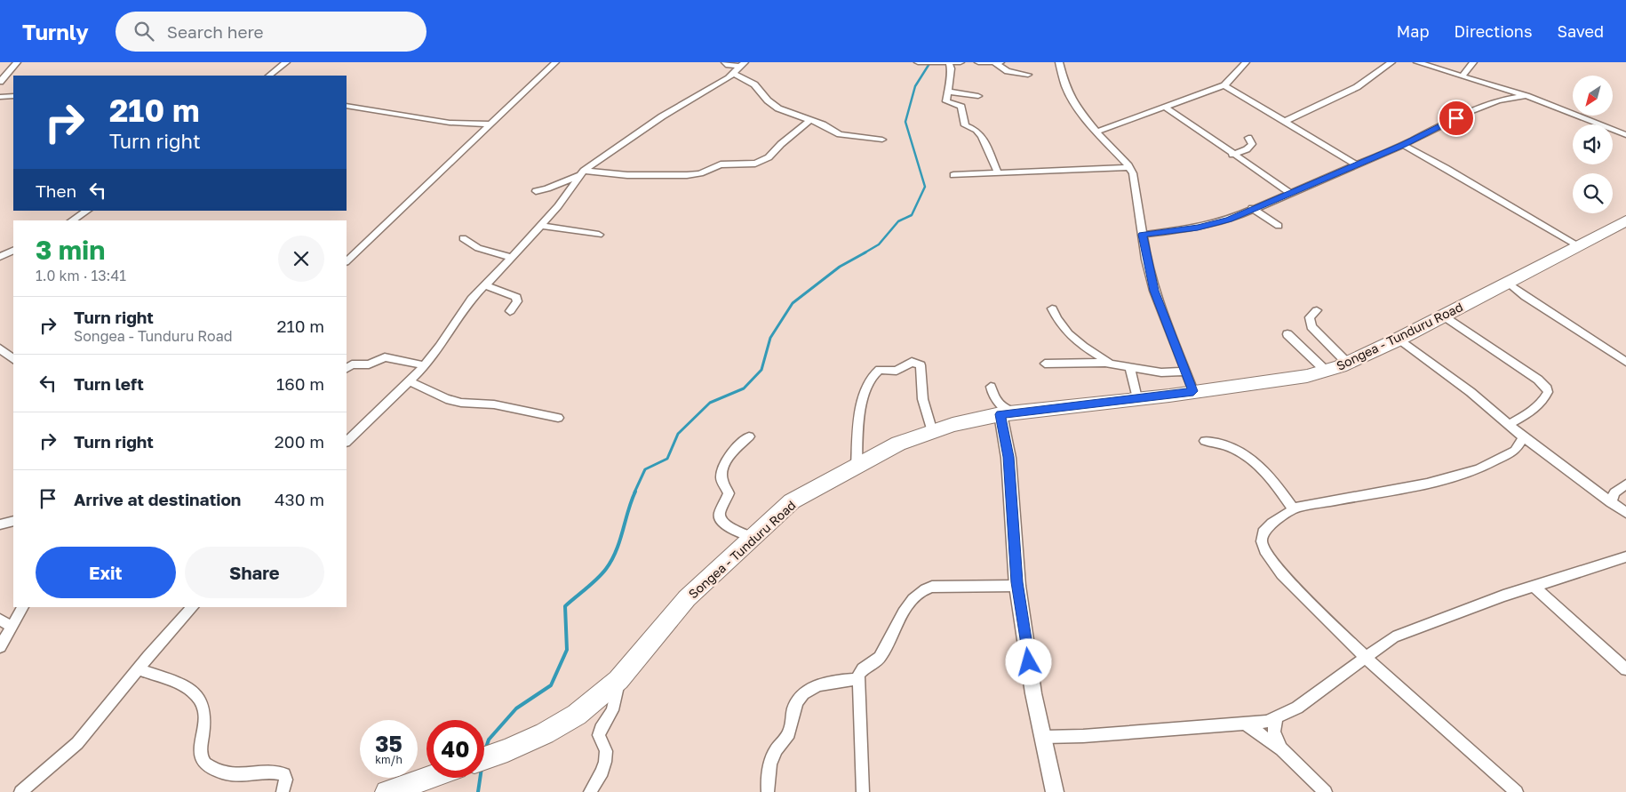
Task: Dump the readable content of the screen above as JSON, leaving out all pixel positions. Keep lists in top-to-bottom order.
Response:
{
  "streets": {
    "highway": ["Songea - Tunduru Road"]
  },
  "north": "bottom left",
  "page": {
    "header": "Turnly",
    "search": "Search here",
    "nav": ["Map", "Directions", "Saved"],
    "turn": ["210 m", "Turn right"],
    "then": "Then",
    "heading": ["3 min", "1.0 km · 13:41"],
    "list": [
      {
        "name": "Turn right",
        "note": "Songea - Tunduru Road",
        "value": "210 m"
      },
      {
        "name": "Turn left",
        "value": "160 m"
      },
      {
        "name": "Turn right",
        "value": "200 m"
      },
      {
        "name": "Arrive at destination",
        "value": "430 m"
      }
    ],
    "buttons": ["Exit", "Share"],
    "speed": "35 km/h",
    "limit": "40"
  }
}
